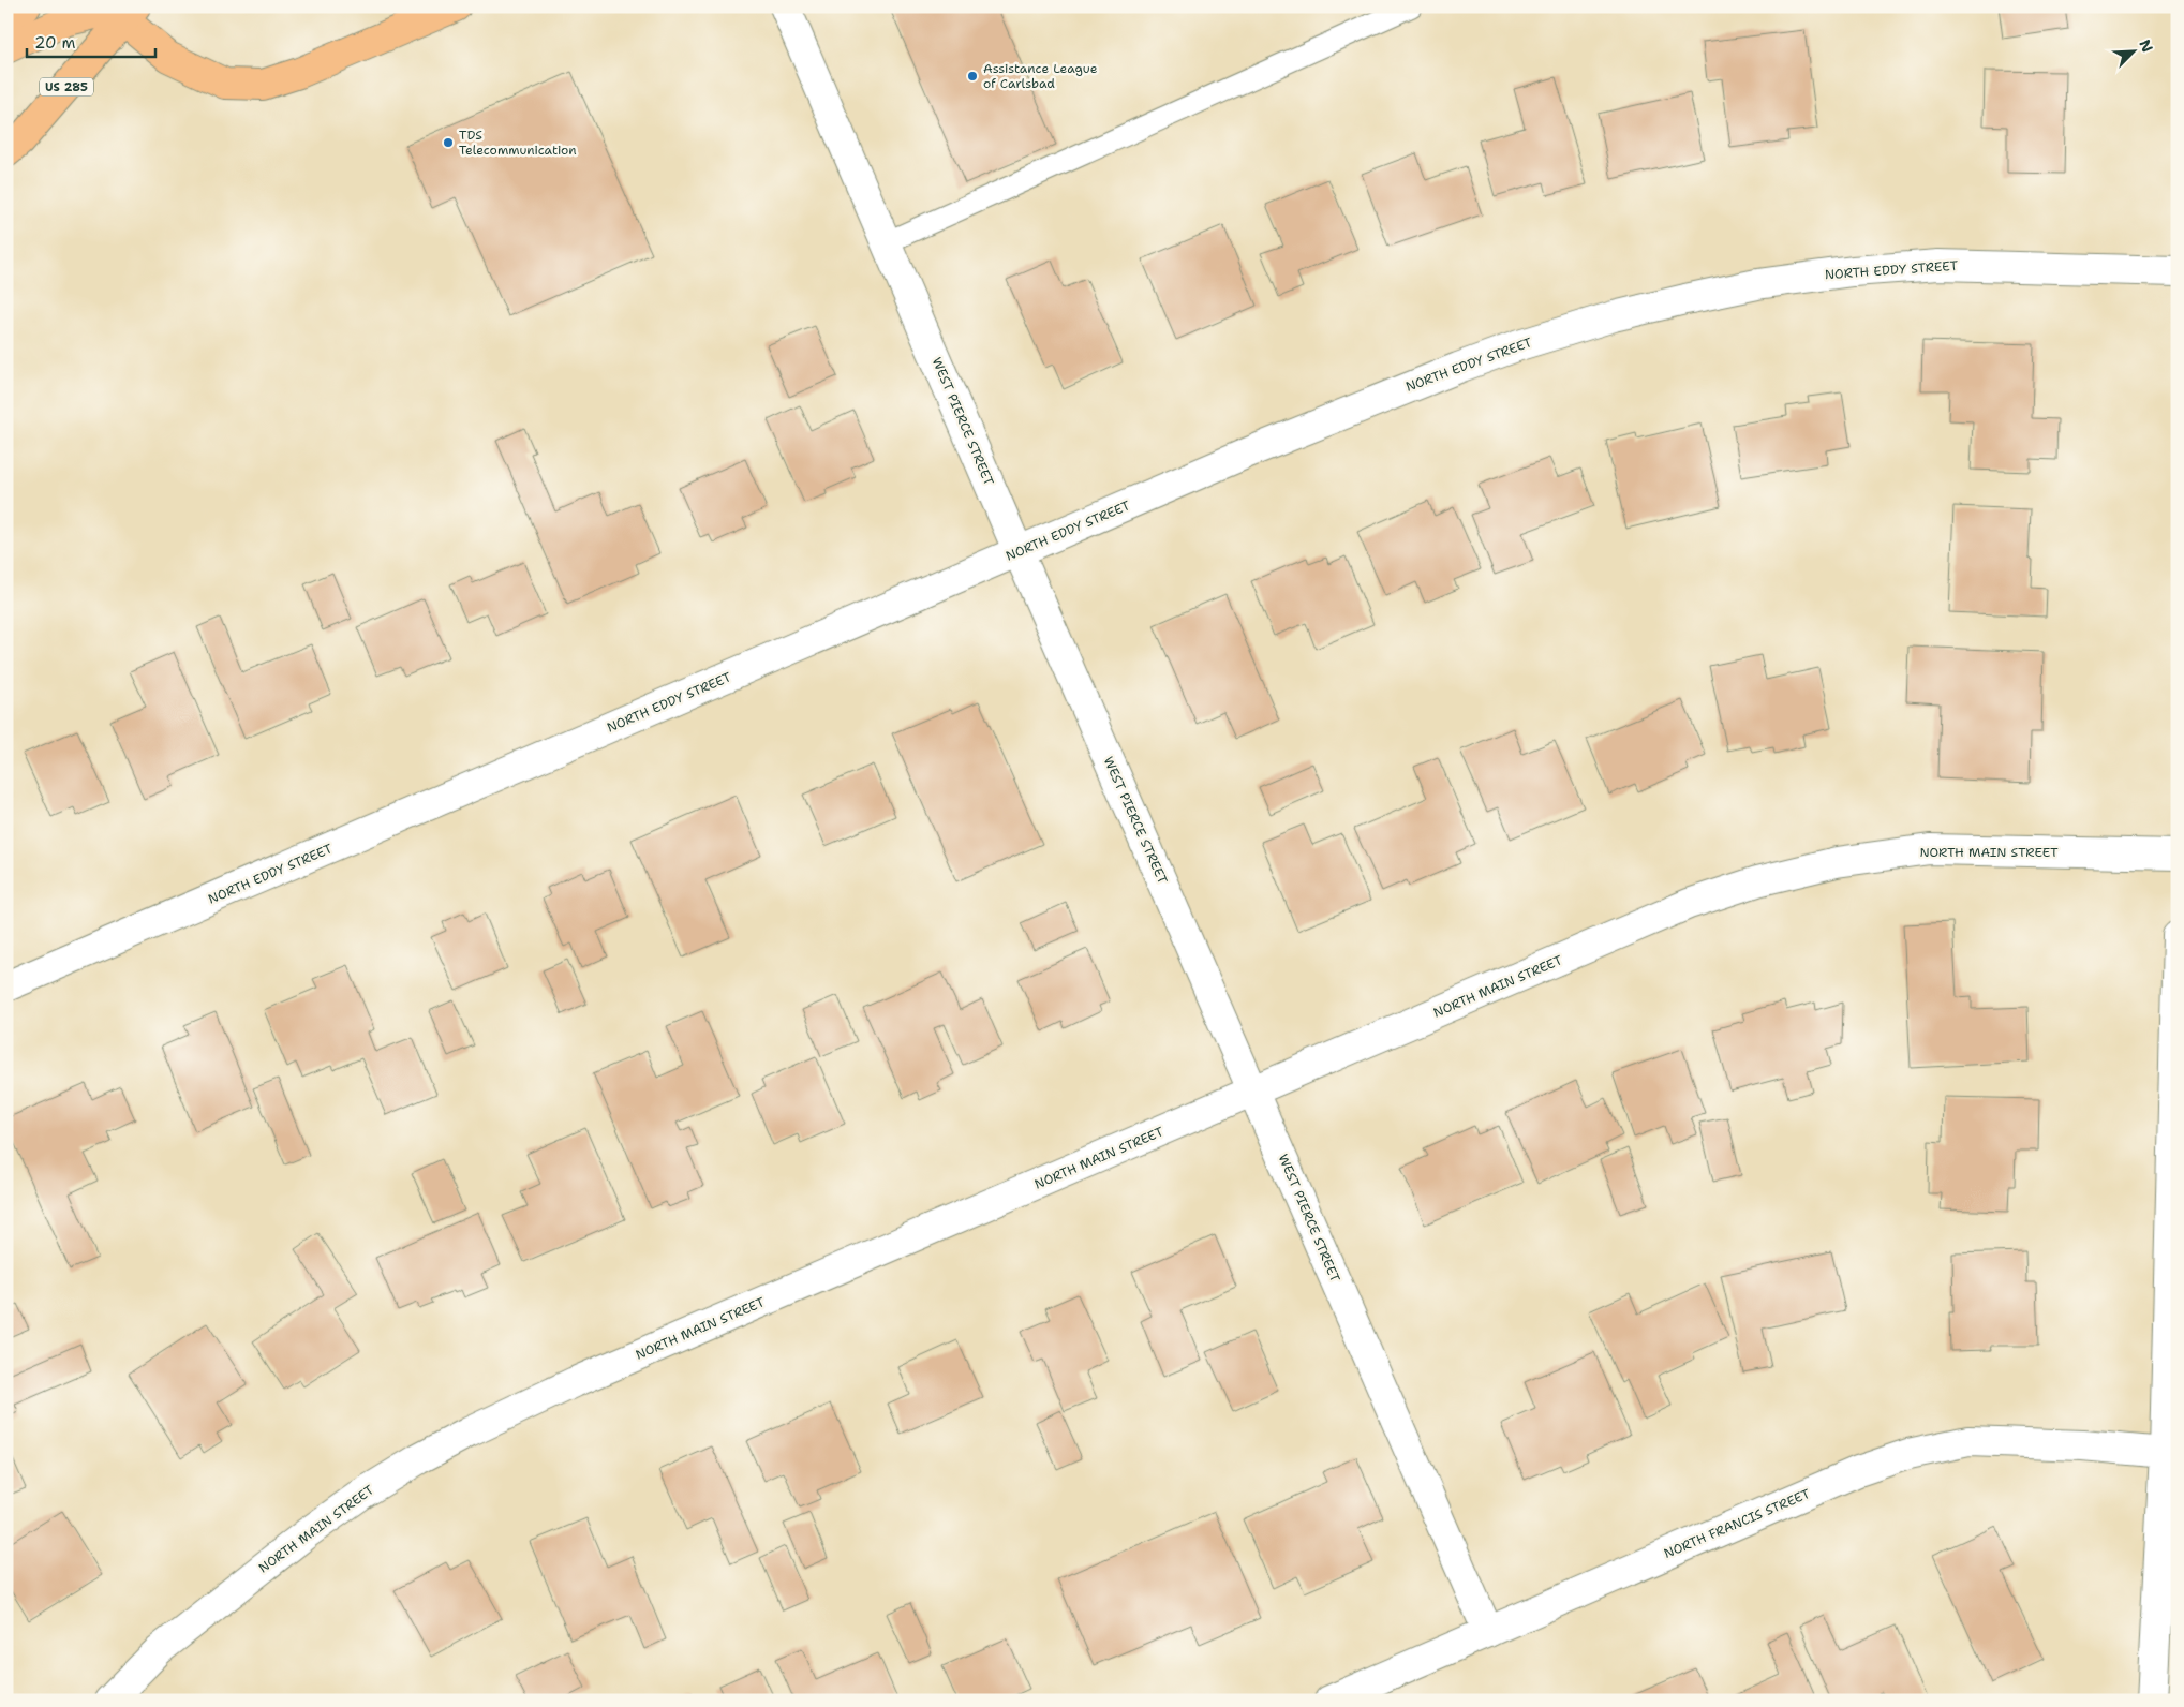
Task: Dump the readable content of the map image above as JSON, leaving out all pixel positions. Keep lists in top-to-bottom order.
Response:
{
  "streets": {
    "main road": ["US 285"],
    "street": [
      "NORTH EDDY STREET",
      "WEST PIERCE STREET",
      "NORTH MAIN STREET",
      "NORTH FRANCIS STREET"
    ]
  },
  "crossings": [
    ["NORTH EDDY STREET", "WEST PIERCE STREET"],
    ["WEST PIERCE STREET", "NORTH MAIN STREET"],
    ["WEST PIERCE STREET", "NORTH FRANCIS STREET"]
  ],
  "places": ["Assistance League of Carlsbad", "TDS Telecommunication"],
  "scale_bar": "20 m",
  "north": "top right"
}
